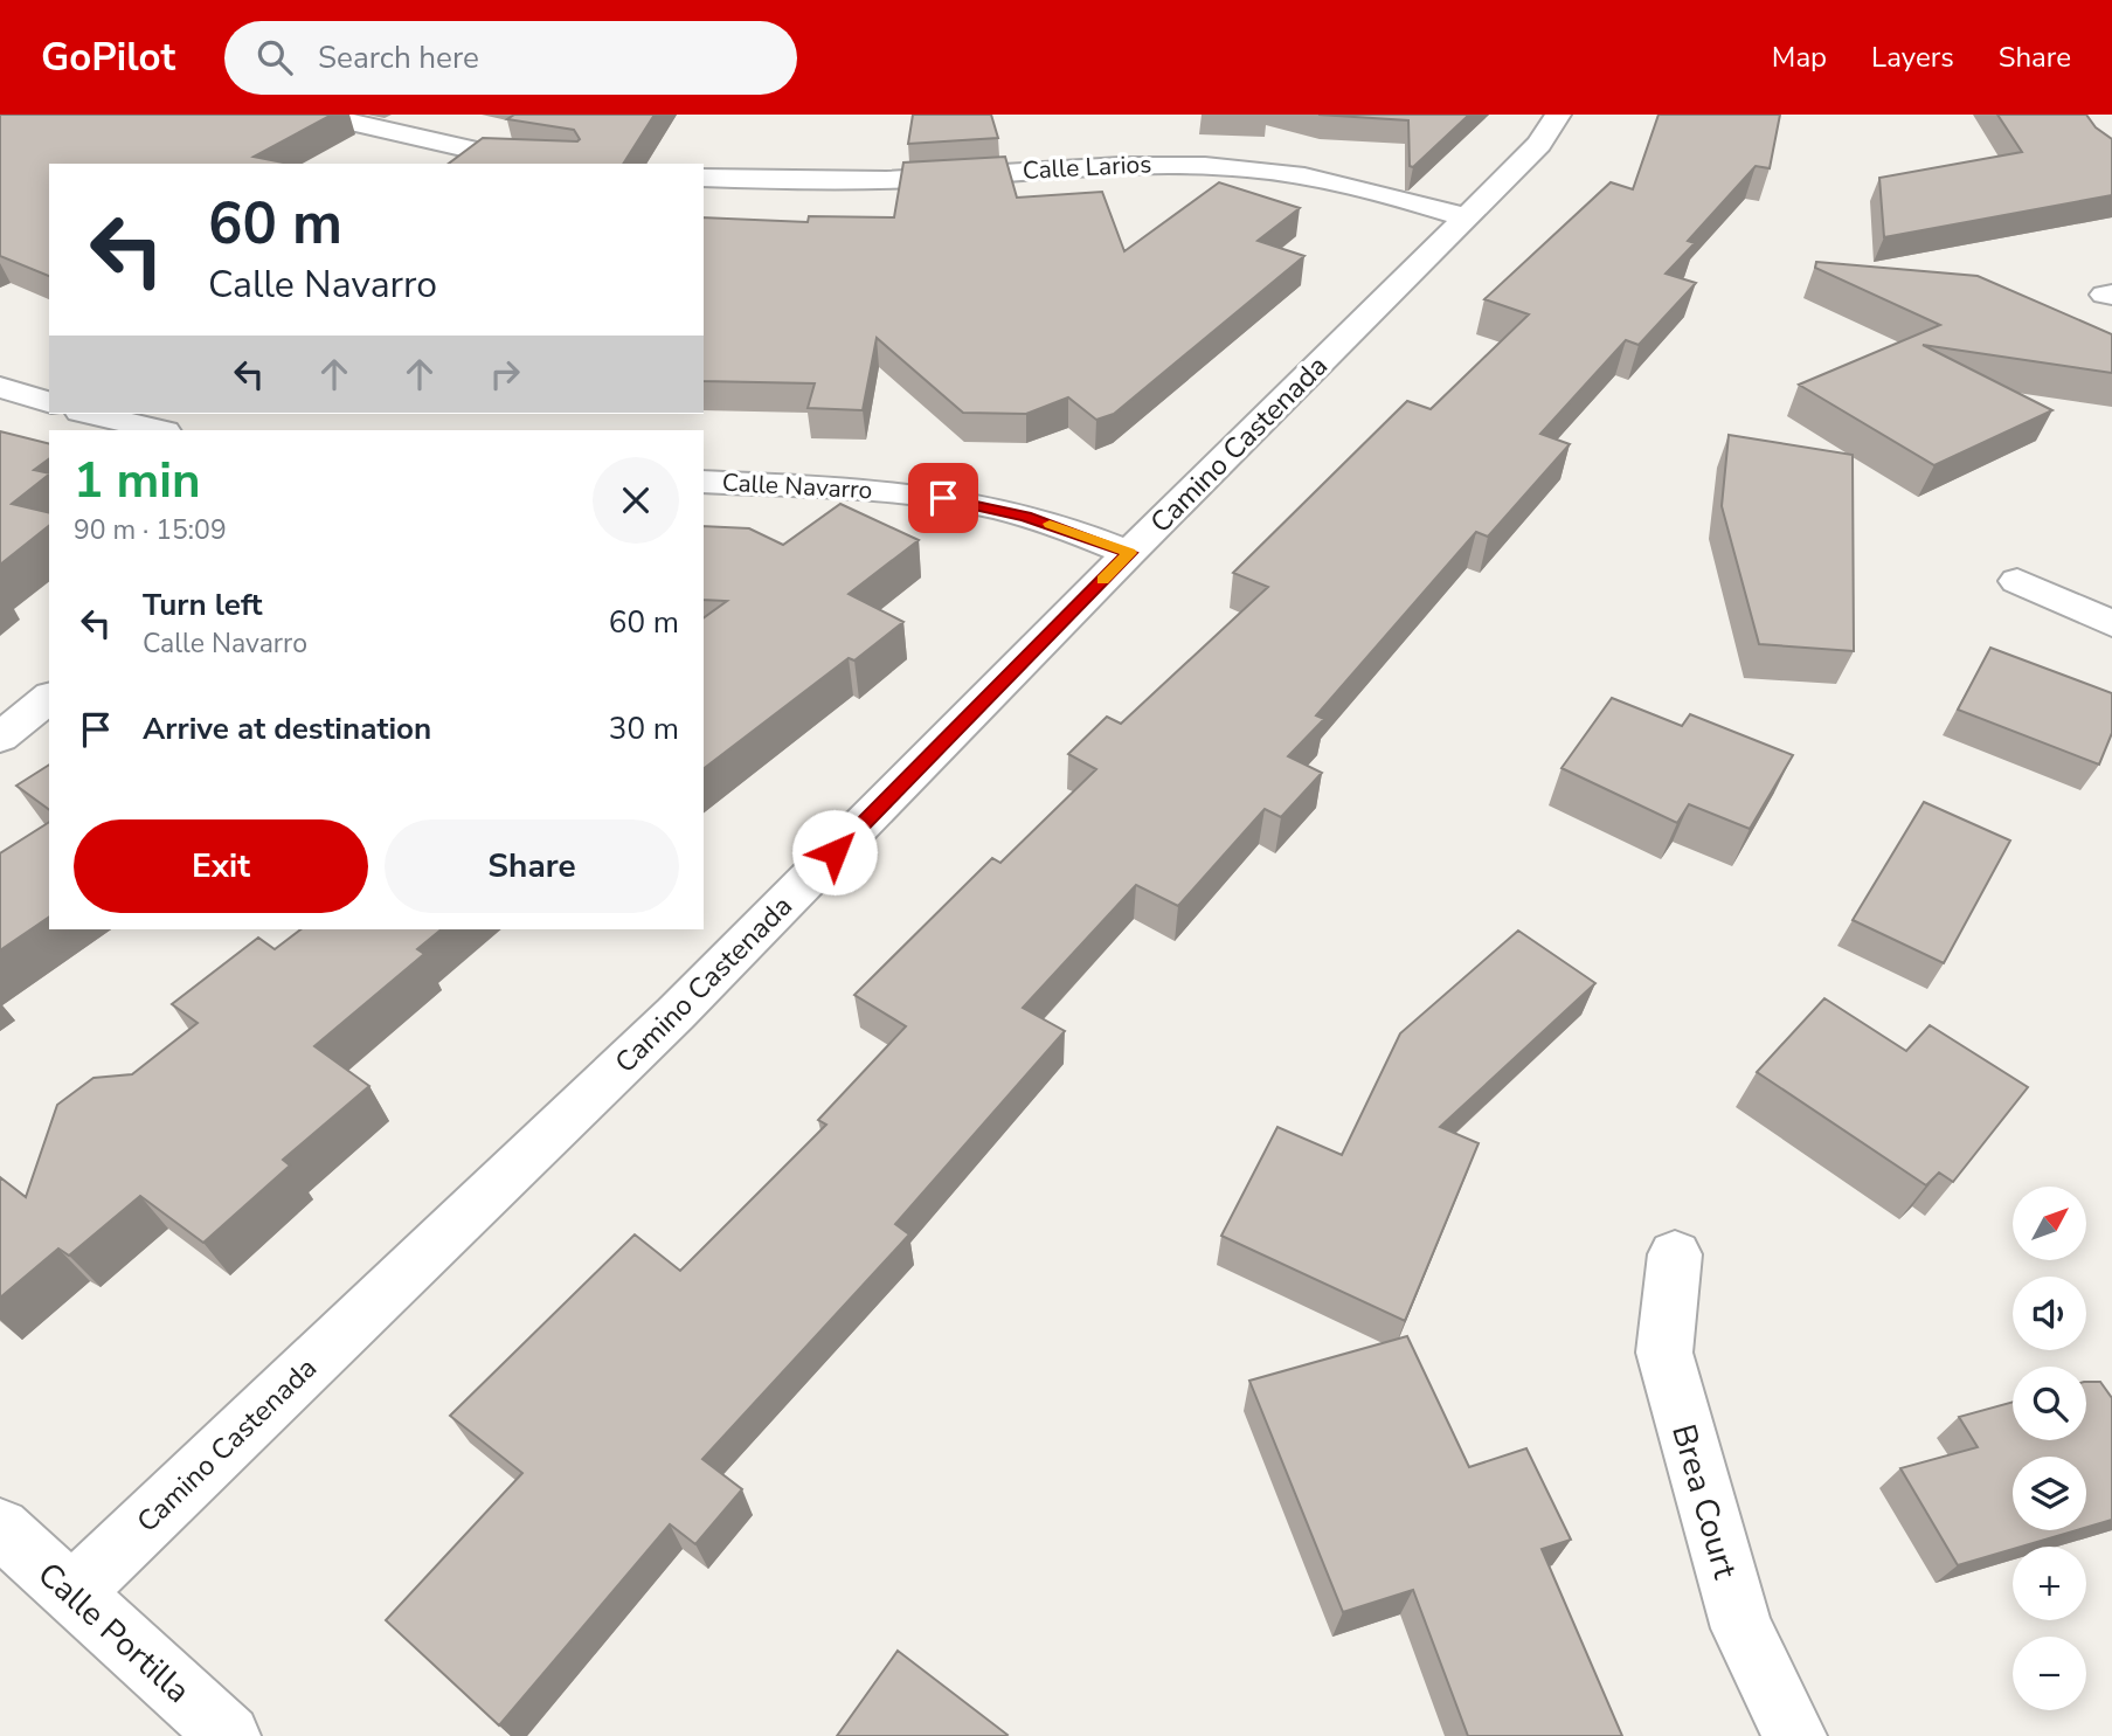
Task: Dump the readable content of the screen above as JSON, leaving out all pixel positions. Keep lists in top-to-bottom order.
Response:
{
  "streets": {
    "street": [
      "Calle Larios",
      "Camino Castenada",
      "Calle Navarro",
      "Brea Court",
      "Calle Portilla"
    ]
  },
  "crossings": [
    ["Calle Larios", "Camino Castenada"],
    ["Camino Castenada", "Calle Navarro"],
    ["Camino Castenada", "Calle Portilla"]
  ],
  "north": "top right",
  "page": {
    "header": "GoPilot",
    "search": "Search here",
    "nav": ["Map", "Layers", "Share"],
    "turn": ["60 m", "Calle Navarro"],
    "heading": ["1 min", "90 m · 15:09"],
    "list": [
      {
        "name": "Turn left",
        "note": "Calle Navarro",
        "value": "60 m"
      },
      {
        "name": "Arrive at destination",
        "value": "30 m"
      }
    ],
    "buttons": ["Exit", "Share"],
    "map_buttons": ["+", "−"]
  }
}
